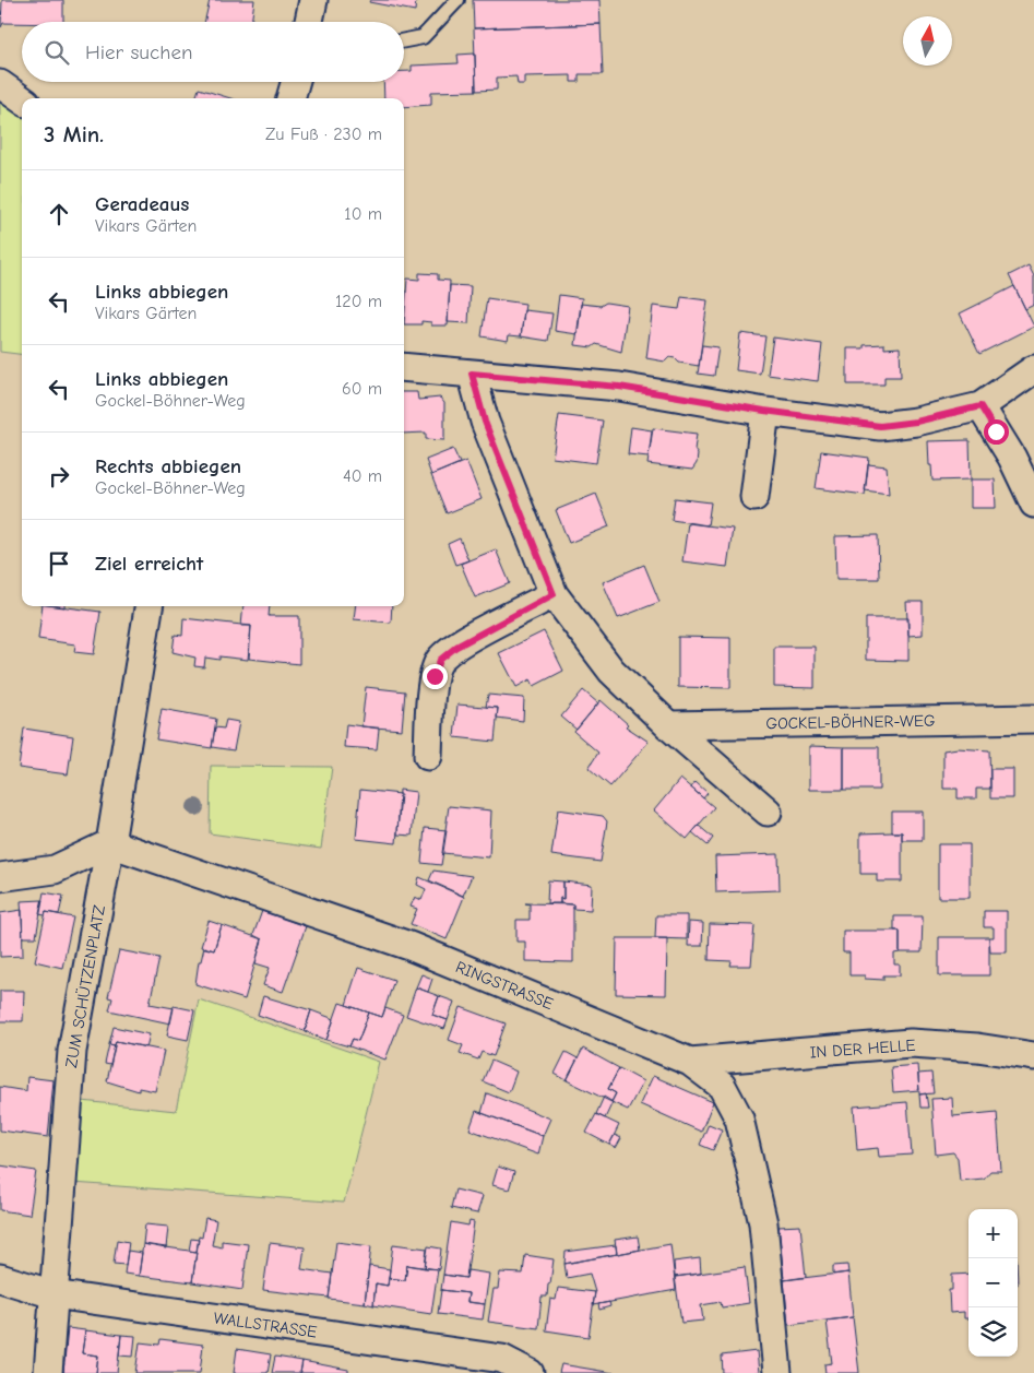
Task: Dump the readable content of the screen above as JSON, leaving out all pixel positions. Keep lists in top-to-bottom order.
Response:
{
  "streets": {
    "street": [
      "GOCKEL-BÖHNER-WEG",
      "RINGSTRASSE",
      "ZUM SCHÜTZENPLATZ",
      "IN DER HELLE",
      "WALLSTRASSE"
    ]
  },
  "crossings": [
    ["RINGSTRASSE", "ZUM SCHÜTZENPLATZ"],
    ["RINGSTRASSE", "IN DER HELLE"],
    ["ZUM SCHÜTZENPLATZ", "WALLSTRASSE"]
  ],
  "north": "top",
  "page": {
    "search": "Hier suchen",
    "heading": ["3 Min.", "Zu Fuß · 230 m"],
    "list": [
      ["Geradeaus", "Vikars Gärten", "10 m"],
      ["Links abbiegen", "Vikars Gärten", "120 m"],
      ["Links abbiegen", "Gockel-Böhner-Weg", "60 m"],
      ["Rechts abbiegen", "Gockel-Böhner-Weg", "40 m"],
      "Ziel erreicht"
    ],
    "map_buttons": ["+", "−"]
  }
}
